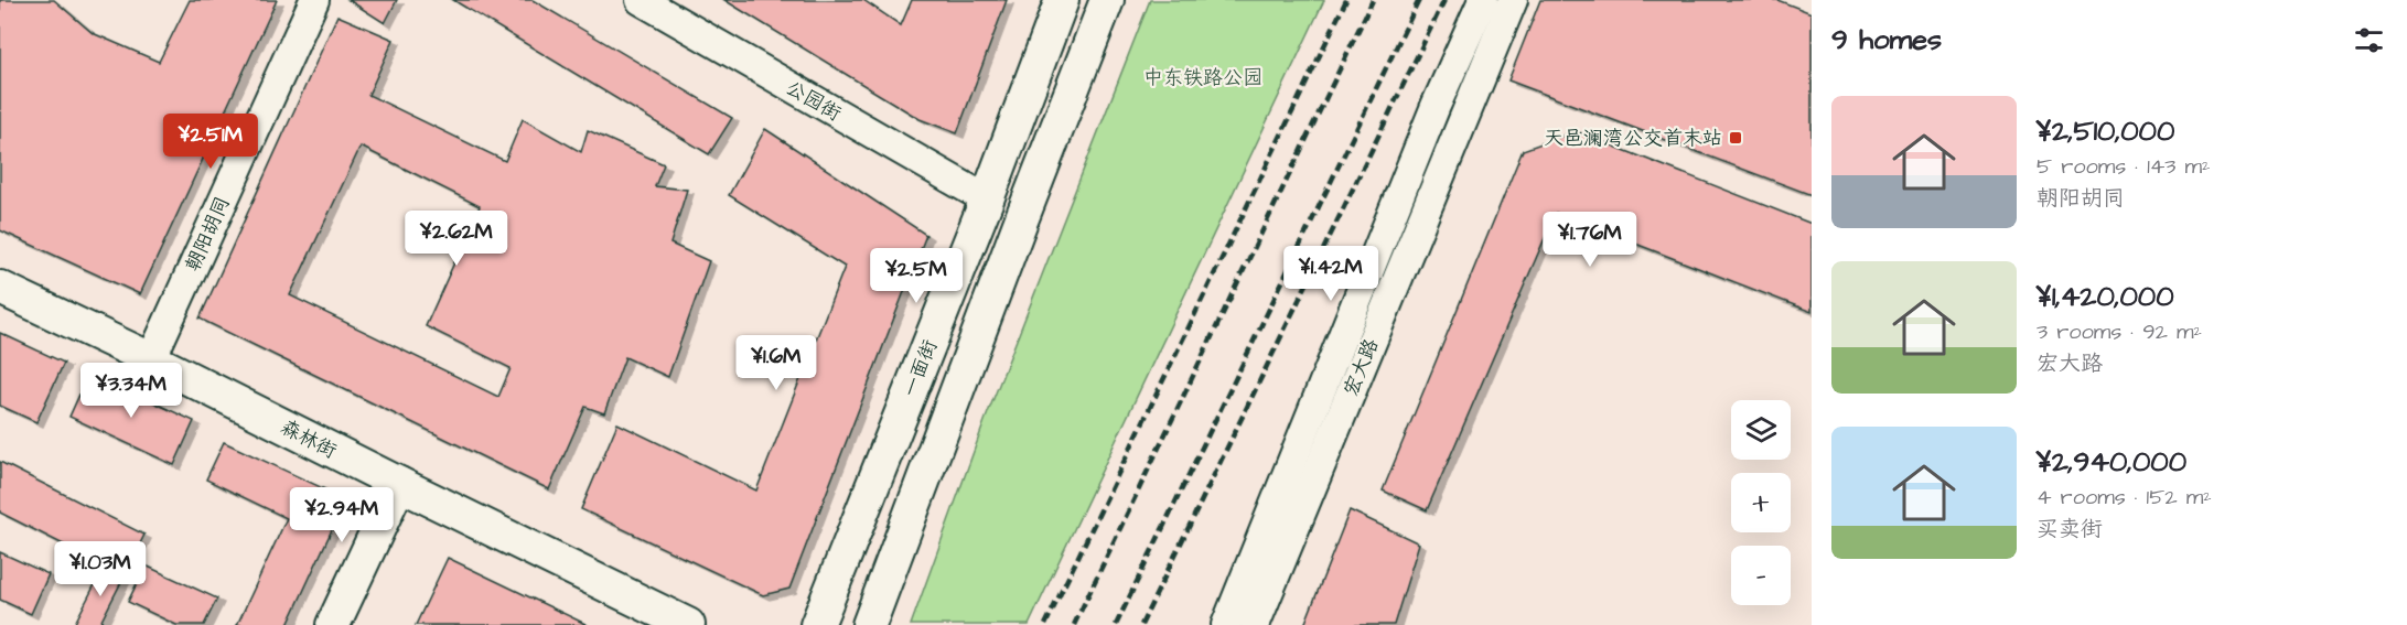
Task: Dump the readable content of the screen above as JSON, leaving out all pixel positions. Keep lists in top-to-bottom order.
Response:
{
  "streets": {
    "main road": ["一面街", "森林街"],
    "street": ["公园街", "朝阳胡同", "宏大路"]
  },
  "crossings": [
    ["公园街", "一面街"],
    ["朝阳胡同", "森林街"]
  ],
  "parks": ["中东铁路公园"],
  "places": {
    "transit": ["天邑澜湾公交首末站"]
  },
  "page": {
    "heading": "9 homes",
    "list": [
      {
        "name": "¥2,510,000",
        "note": "5 rooms · 143 m² · 朝阳胡同"
      },
      {
        "name": "¥1,420,000",
        "note": "3 rooms · 92 m² · 宏大路"
      },
      {
        "name": "¥2,940,000",
        "note": "4 rooms · 152 m² · 买卖街"
      }
    ],
    "price": [
      "¥2.51M",
      "¥2.62M",
      "¥1.76M",
      "¥1.42M",
      "¥2.5M",
      "¥1.6M",
      "¥3.34M",
      "¥2.94M",
      "¥1.03M"
    ],
    "map_buttons": ["+", "−"]
  }
}
